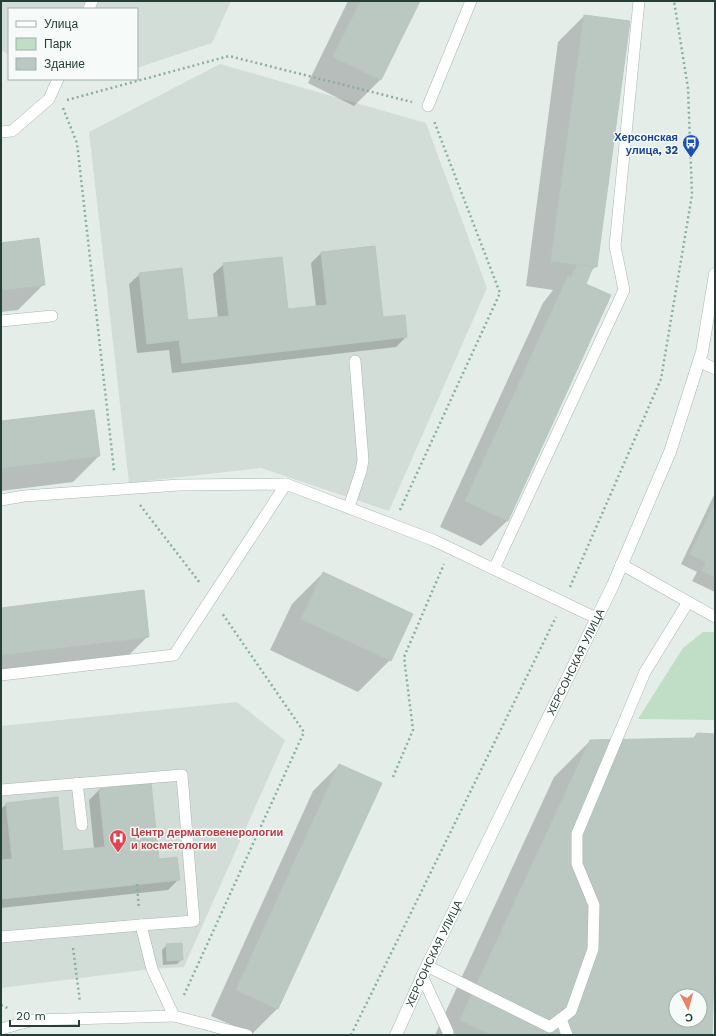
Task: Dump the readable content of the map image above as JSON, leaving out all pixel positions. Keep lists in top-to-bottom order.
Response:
{
  "streets": {
    "street": ["ХЕРСОНСКАЯ УЛИЦА"]
  },
  "places": {
    "bus stop": ["Херсонская улица, 32"],
    "hospital": ["Центр дерматовенерологии и косметологии"]
  },
  "legend": ["Улица", "Парк", "Здание"],
  "scale_bar": "20 m",
  "north": "bottom"
}
